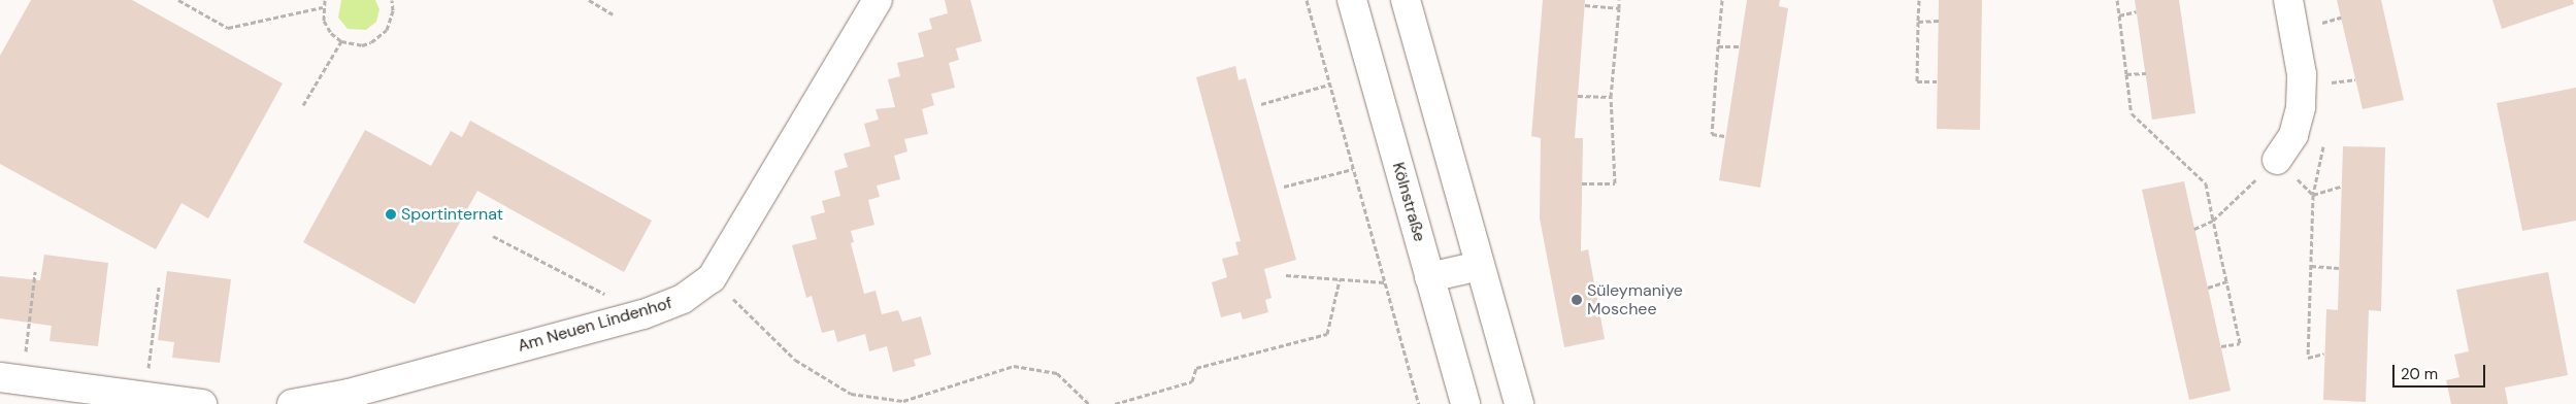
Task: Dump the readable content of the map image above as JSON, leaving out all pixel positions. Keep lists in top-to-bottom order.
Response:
{
  "streets": {
    "street": ["Kölnstraße", "Am Neuen Lindenhof"]
  },
  "places": ["Sportinternat", "Süleymaniye Moschee"],
  "scale_bar": "20 m"
}
